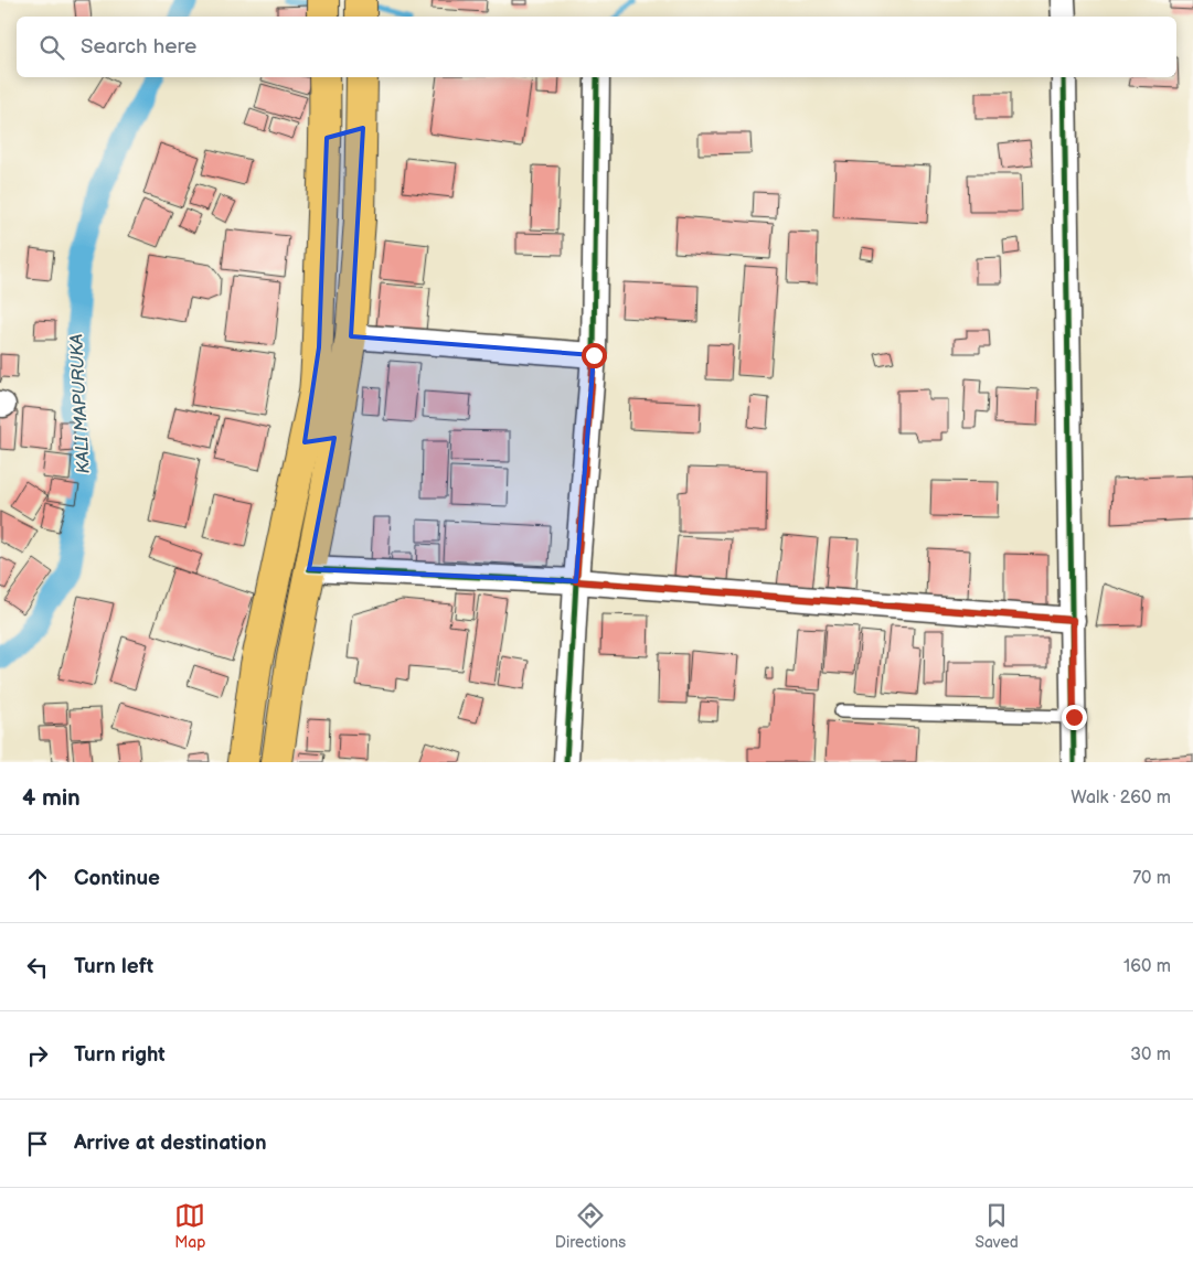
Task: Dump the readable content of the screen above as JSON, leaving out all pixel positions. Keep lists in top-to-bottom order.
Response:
{
  "water": ["KALI MAPURUKA"],
  "page": {
    "search": "Search here",
    "heading": ["4 min", "Walk · 260 m"],
    "list": [
      ["Continue", "70 m"],
      ["Turn left", "160 m"],
      ["Turn right", "30 m"],
      "Arrive at destination"
    ],
    "nav": ["Map", "Directions", "Saved"]
  }
}
